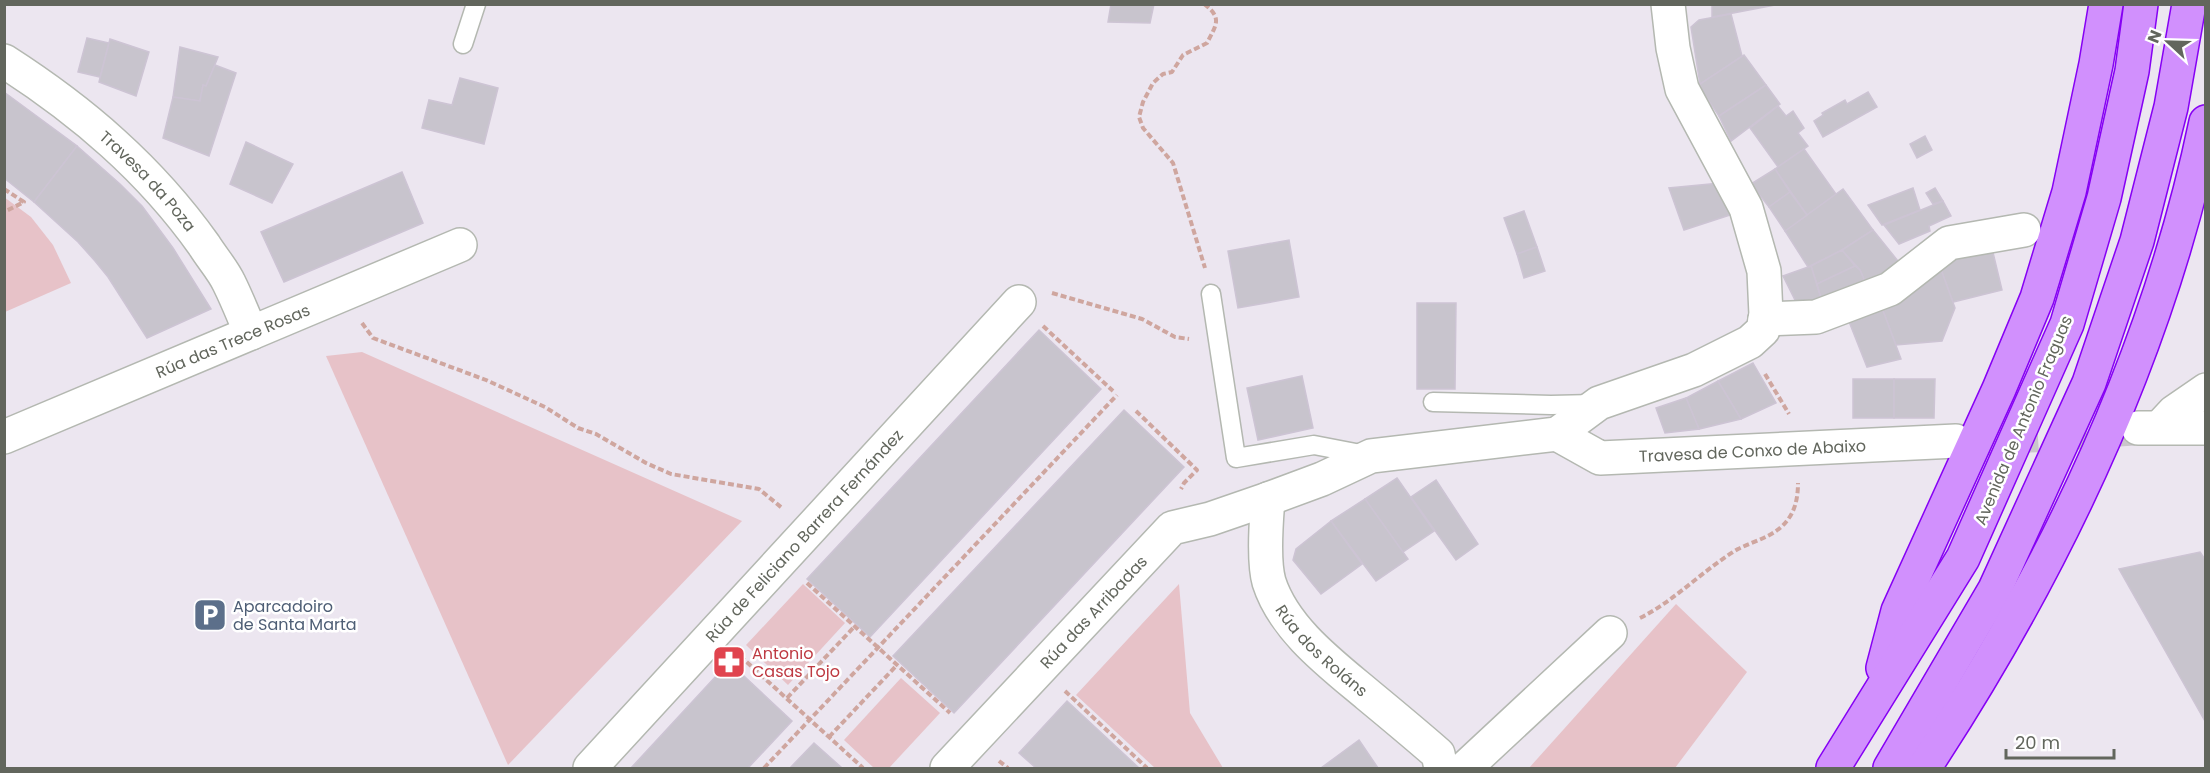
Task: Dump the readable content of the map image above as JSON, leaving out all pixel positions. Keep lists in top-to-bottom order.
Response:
{
  "streets": {
    "highway": ["Avenida de Antonio Fraguas"],
    "street": [
      "Travesa da Poza",
      "Rúa das Trece Rosas",
      "Travesa de Conxo de Abaixo",
      "Rúa de Feliciano Barrera Fernández",
      "Rúa das Arribadas",
      "Rúa dos Roláns"
    ]
  },
  "crossings": [
    ["Travesa da Poza", "Rúa das Trece Rosas"],
    ["Travesa de Conxo de Abaixo", "Rúa das Arribadas"],
    ["Rúa das Arribadas", "Rúa dos Roláns"]
  ],
  "places": {
    "parking": ["Aparcadoiro de Santa Marta"],
    "pharmacy": ["Antonio Casas Tojo"]
  },
  "scale_bar": "20 m",
  "north": "left"
}
